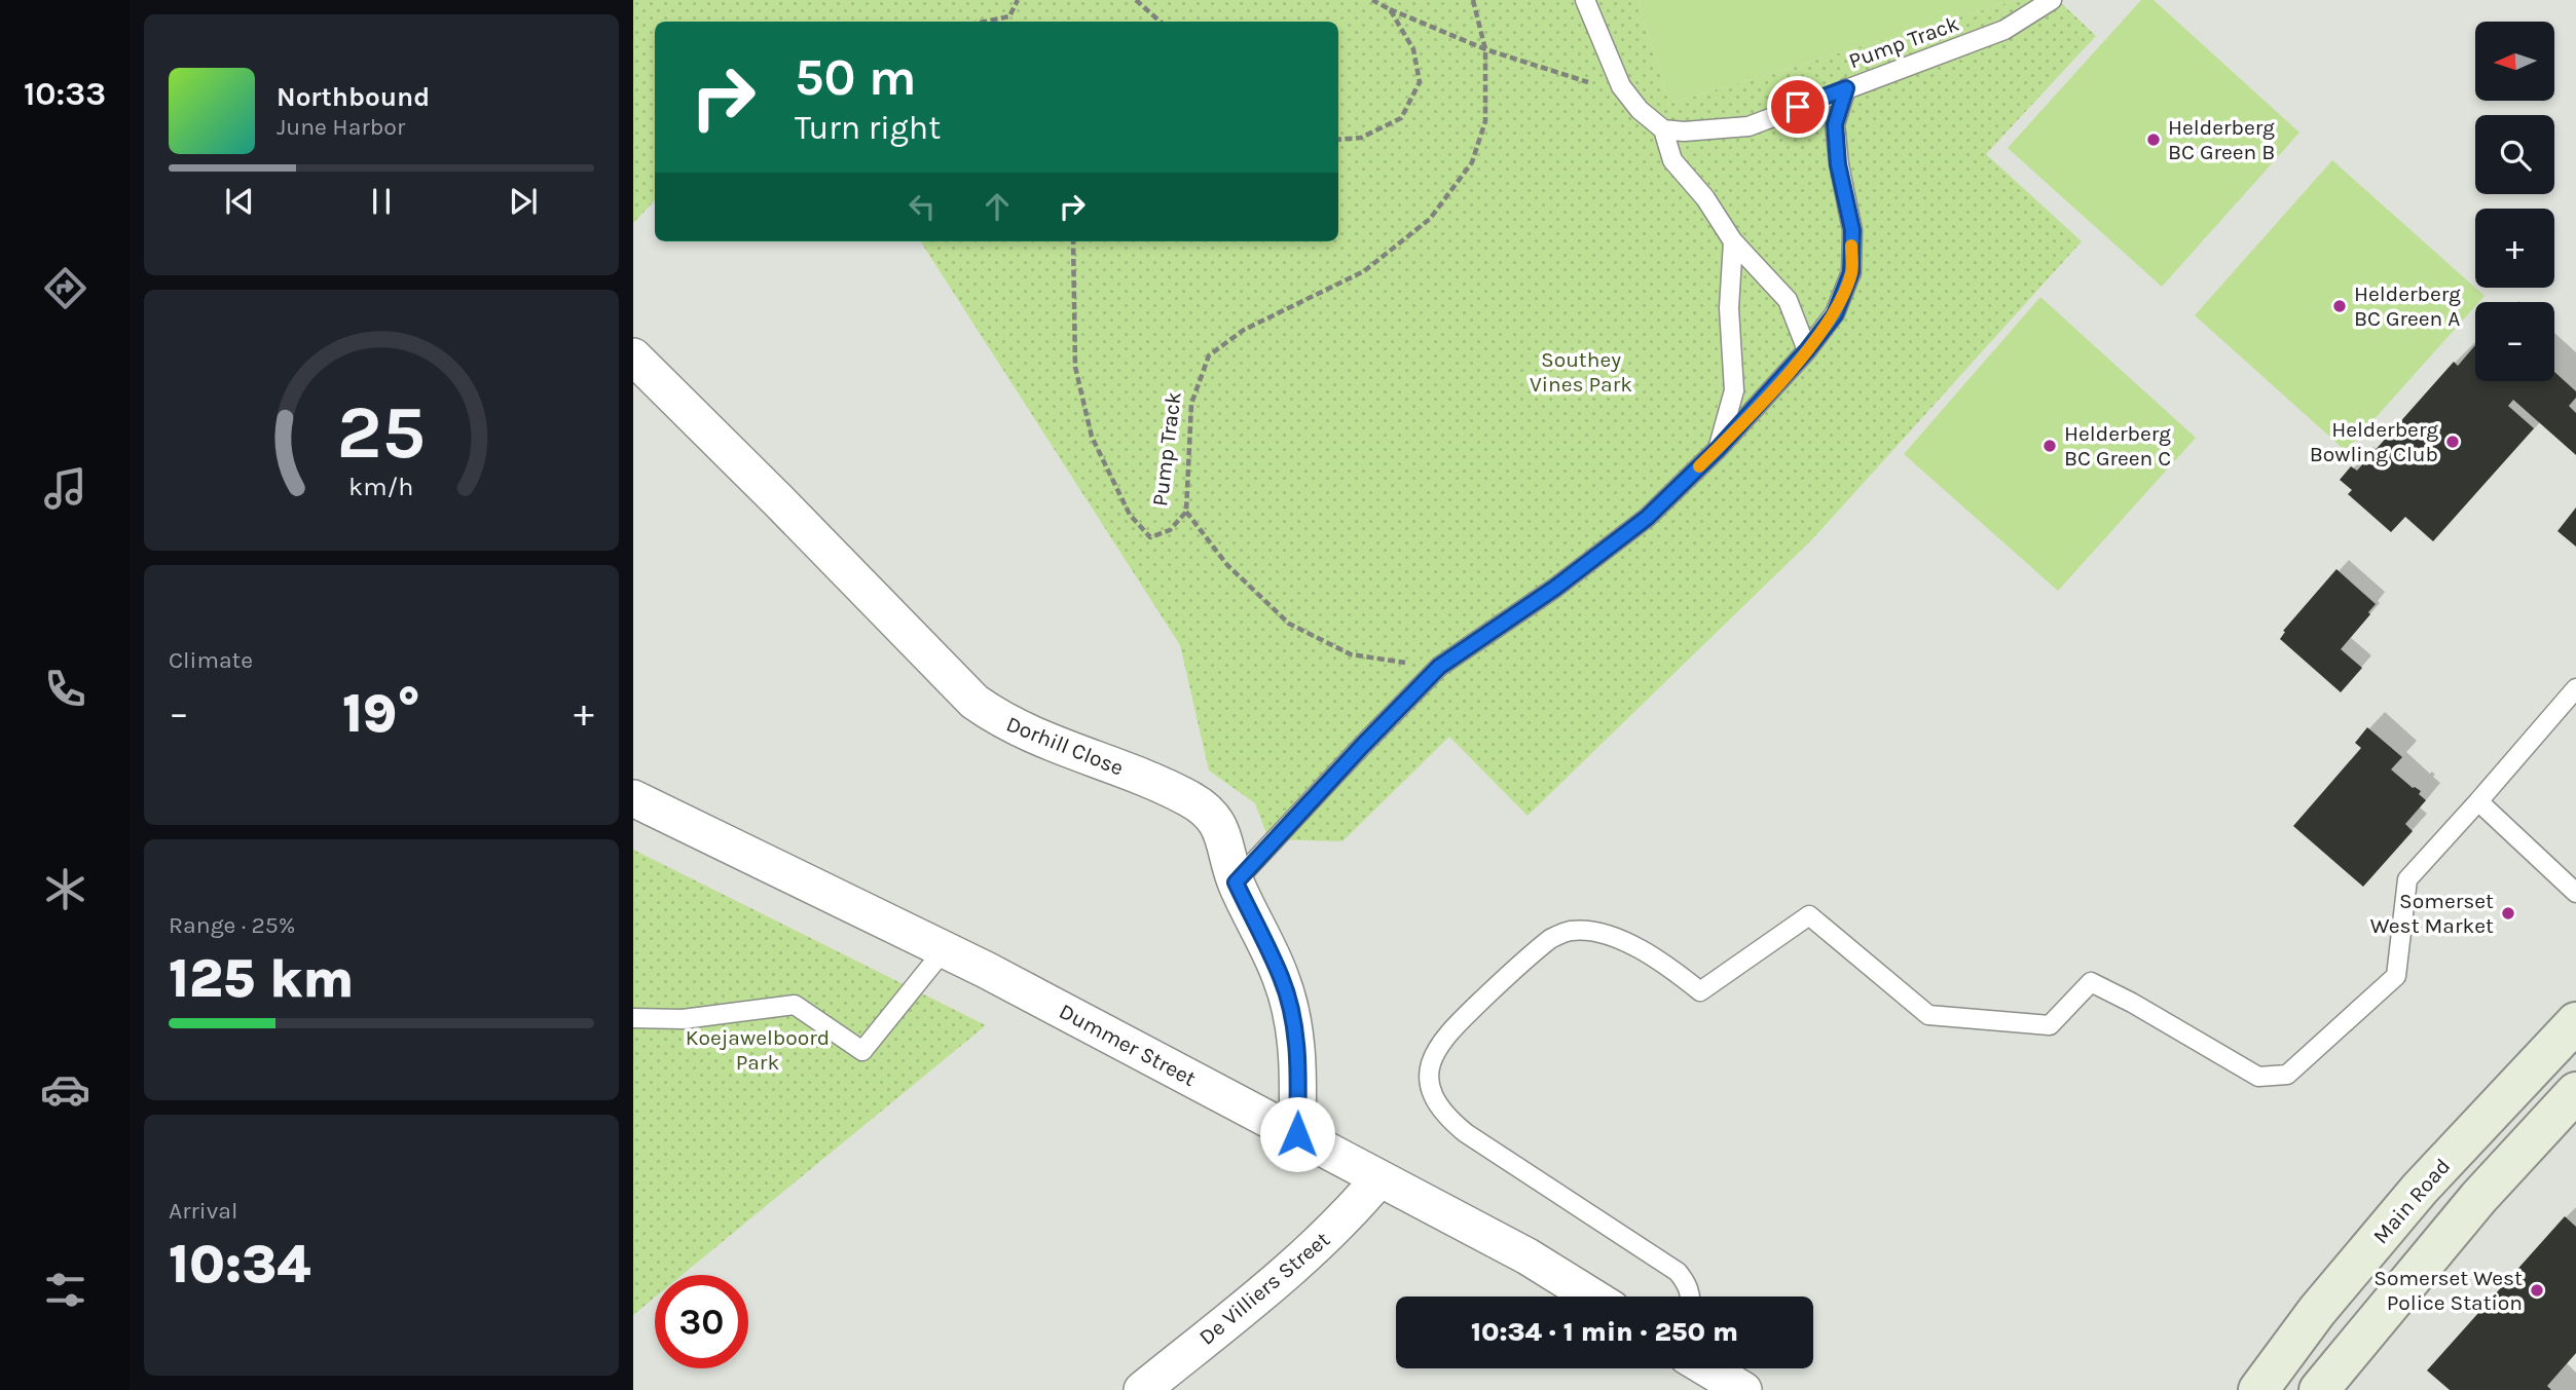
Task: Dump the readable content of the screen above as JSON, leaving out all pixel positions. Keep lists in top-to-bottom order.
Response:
{
  "streets": {
    "main road": ["Main Road"],
    "street": ["Dorhill Close", "Dummer Street", "De Villiers Street"],
    "lane": ["Pump Track"]
  },
  "crossings": [
    ["Dorhill Close", "Dummer Street"],
    ["Dummer Street", "De Villiers Street"]
  ],
  "parks": ["Southey Vines Park", "Koejawelboord Park"],
  "places": [
    "Helderberg BC Green B",
    "Helderberg BC Green A",
    "Helderberg Bowling Club",
    "Helderberg BC Green C",
    "Somerset West Market",
    "Somerset West Police Station"
  ],
  "north": "left",
  "page": {
    "tabs": "10:33",
    "map_buttons": ["+", "−"],
    "turn": ["50 m", "Turn right"],
    "song": ["Northbound", "June Harbor"],
    "tile": [
      "Climate",
      ["Range · 25%", "125 km"],
      ["Arrival", "10:34"]
    ],
    "heat": ["−", "19°", "+"],
    "limit": "30",
    "trip": "10:34 · 1 min · 250 m",
    "gauge": ["25", "km/h"]
  }
}
